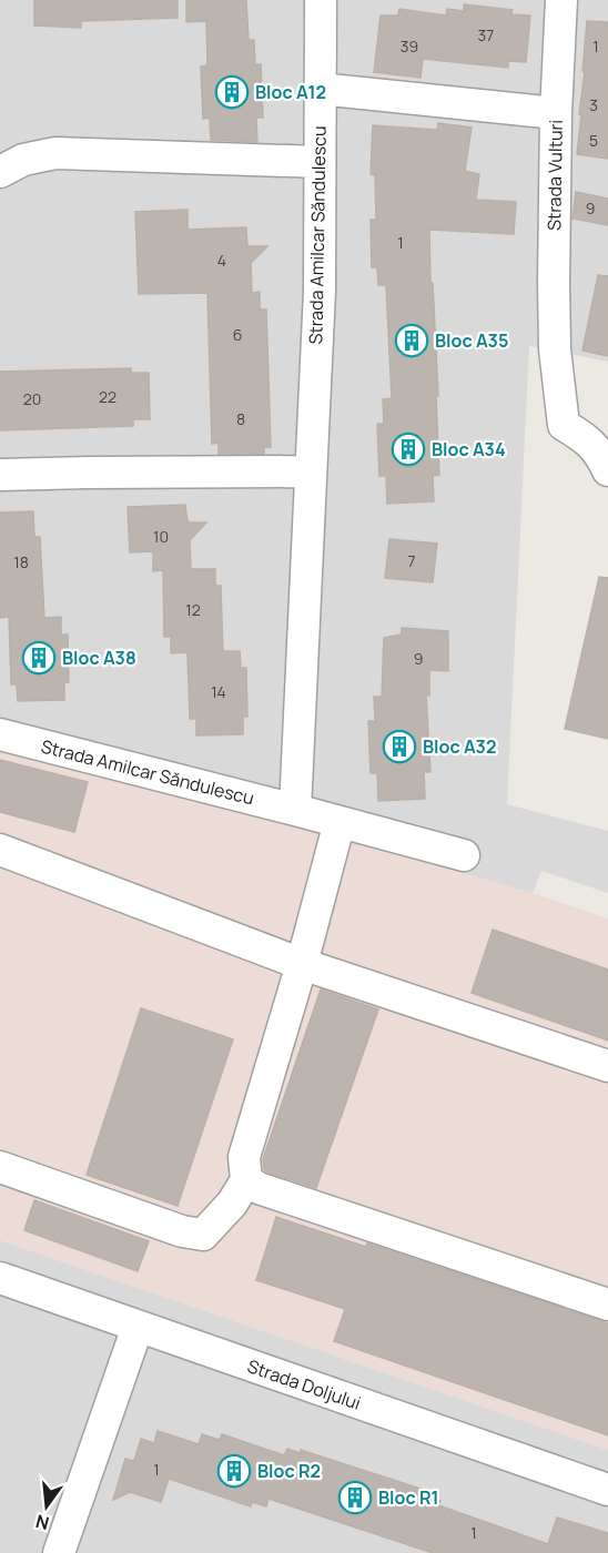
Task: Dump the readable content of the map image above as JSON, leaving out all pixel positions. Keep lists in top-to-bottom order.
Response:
{
  "streets": {
    "street": ["Strada Vulturi", "Strada Amilcar Săndulescu", "Strada Doljului"]
  },
  "places": {
    "building": [
      "Bloc A12",
      "Bloc A35",
      "Bloc A34",
      "Bloc A38",
      "Bloc A32",
      "Bloc R2",
      "Bloc R1"
    ]
  },
  "house_numbers": [
    "37",
    "39",
    "1",
    "3",
    "5",
    "9",
    "1",
    "4",
    "6",
    "22",
    "20",
    "8",
    "10",
    "7",
    "18",
    "12",
    "9",
    "14",
    "1",
    "1"
  ],
  "north": "bottom"
}
